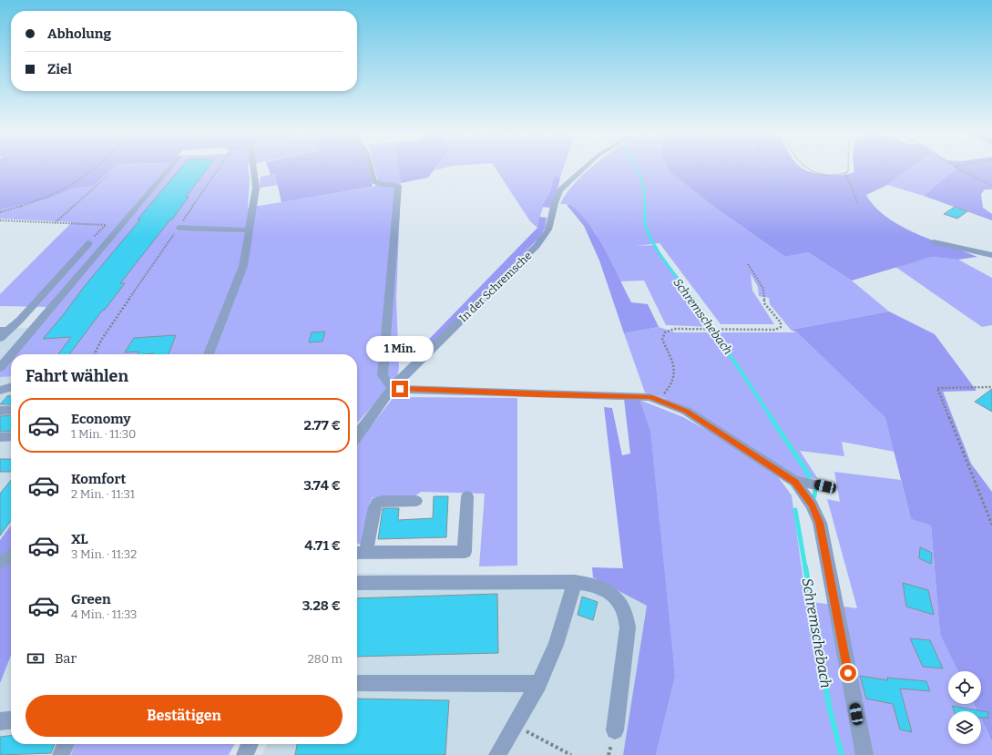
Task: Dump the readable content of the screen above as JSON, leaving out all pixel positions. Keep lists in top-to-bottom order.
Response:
{
  "streets": {
    "street": ["In der Schremsche"]
  },
  "water": ["Schremschebach"],
  "page": {
    "banner": ["Abholung", "Ziel"],
    "bubble": "1 Min.",
    "heading": "Fahrt wählen",
    "list": [
      {
        "name": "Economy",
        "note": "1 Min. · 11:30",
        "value": "2.77 €"
      },
      {
        "name": "Komfort",
        "note": "2 Min. · 11:31",
        "value": "3.74 €"
      },
      {
        "name": "XL",
        "note": "3 Min. · 11:32",
        "value": "4.71 €"
      },
      {
        "name": "Green",
        "note": "4 Min. · 11:33",
        "value": "3.28 €"
      }
    ],
    "pay": ["Bar", "280 m"],
    "buttons": "Bestätigen"
  }
}
